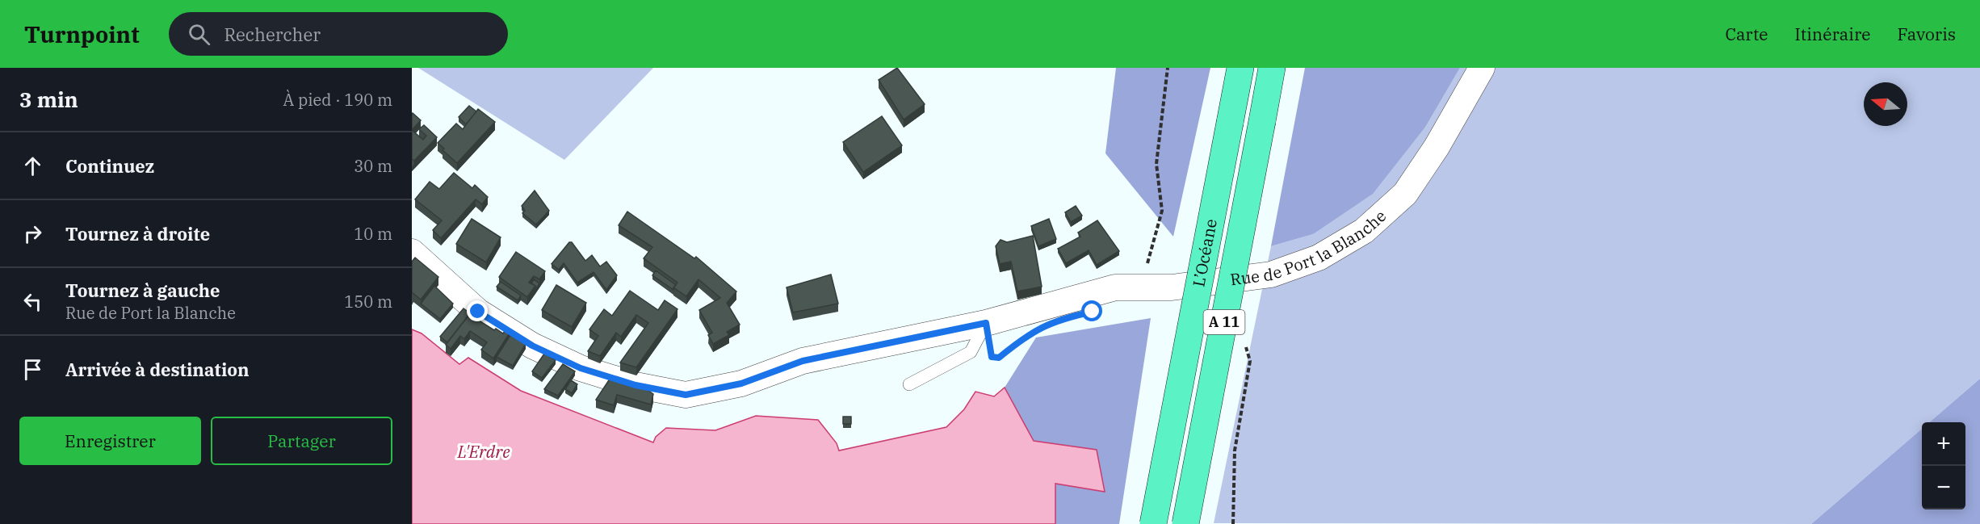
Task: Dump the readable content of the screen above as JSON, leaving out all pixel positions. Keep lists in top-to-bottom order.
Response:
{
  "streets": {
    "highway": ["L’Océane", "A 11"],
    "street": ["Rue de Port la Blanche"]
  },
  "water": ["L'Erdre"],
  "north": "left",
  "page": {
    "header": "Turnpoint",
    "search": "Rechercher",
    "nav": ["Carte", "Itinéraire", "Favoris"],
    "heading": ["3 min", "À pied · 190 m"],
    "list": [
      ["Continuez", "30 m"],
      ["Tournez à droite", "10 m"],
      ["Tournez à gauche", "Rue de Port la Blanche", "150 m"],
      "Arrivée à destination"
    ],
    "buttons": ["Enregistrer", "Partager"],
    "map_buttons": ["+", "−"]
  }
}
